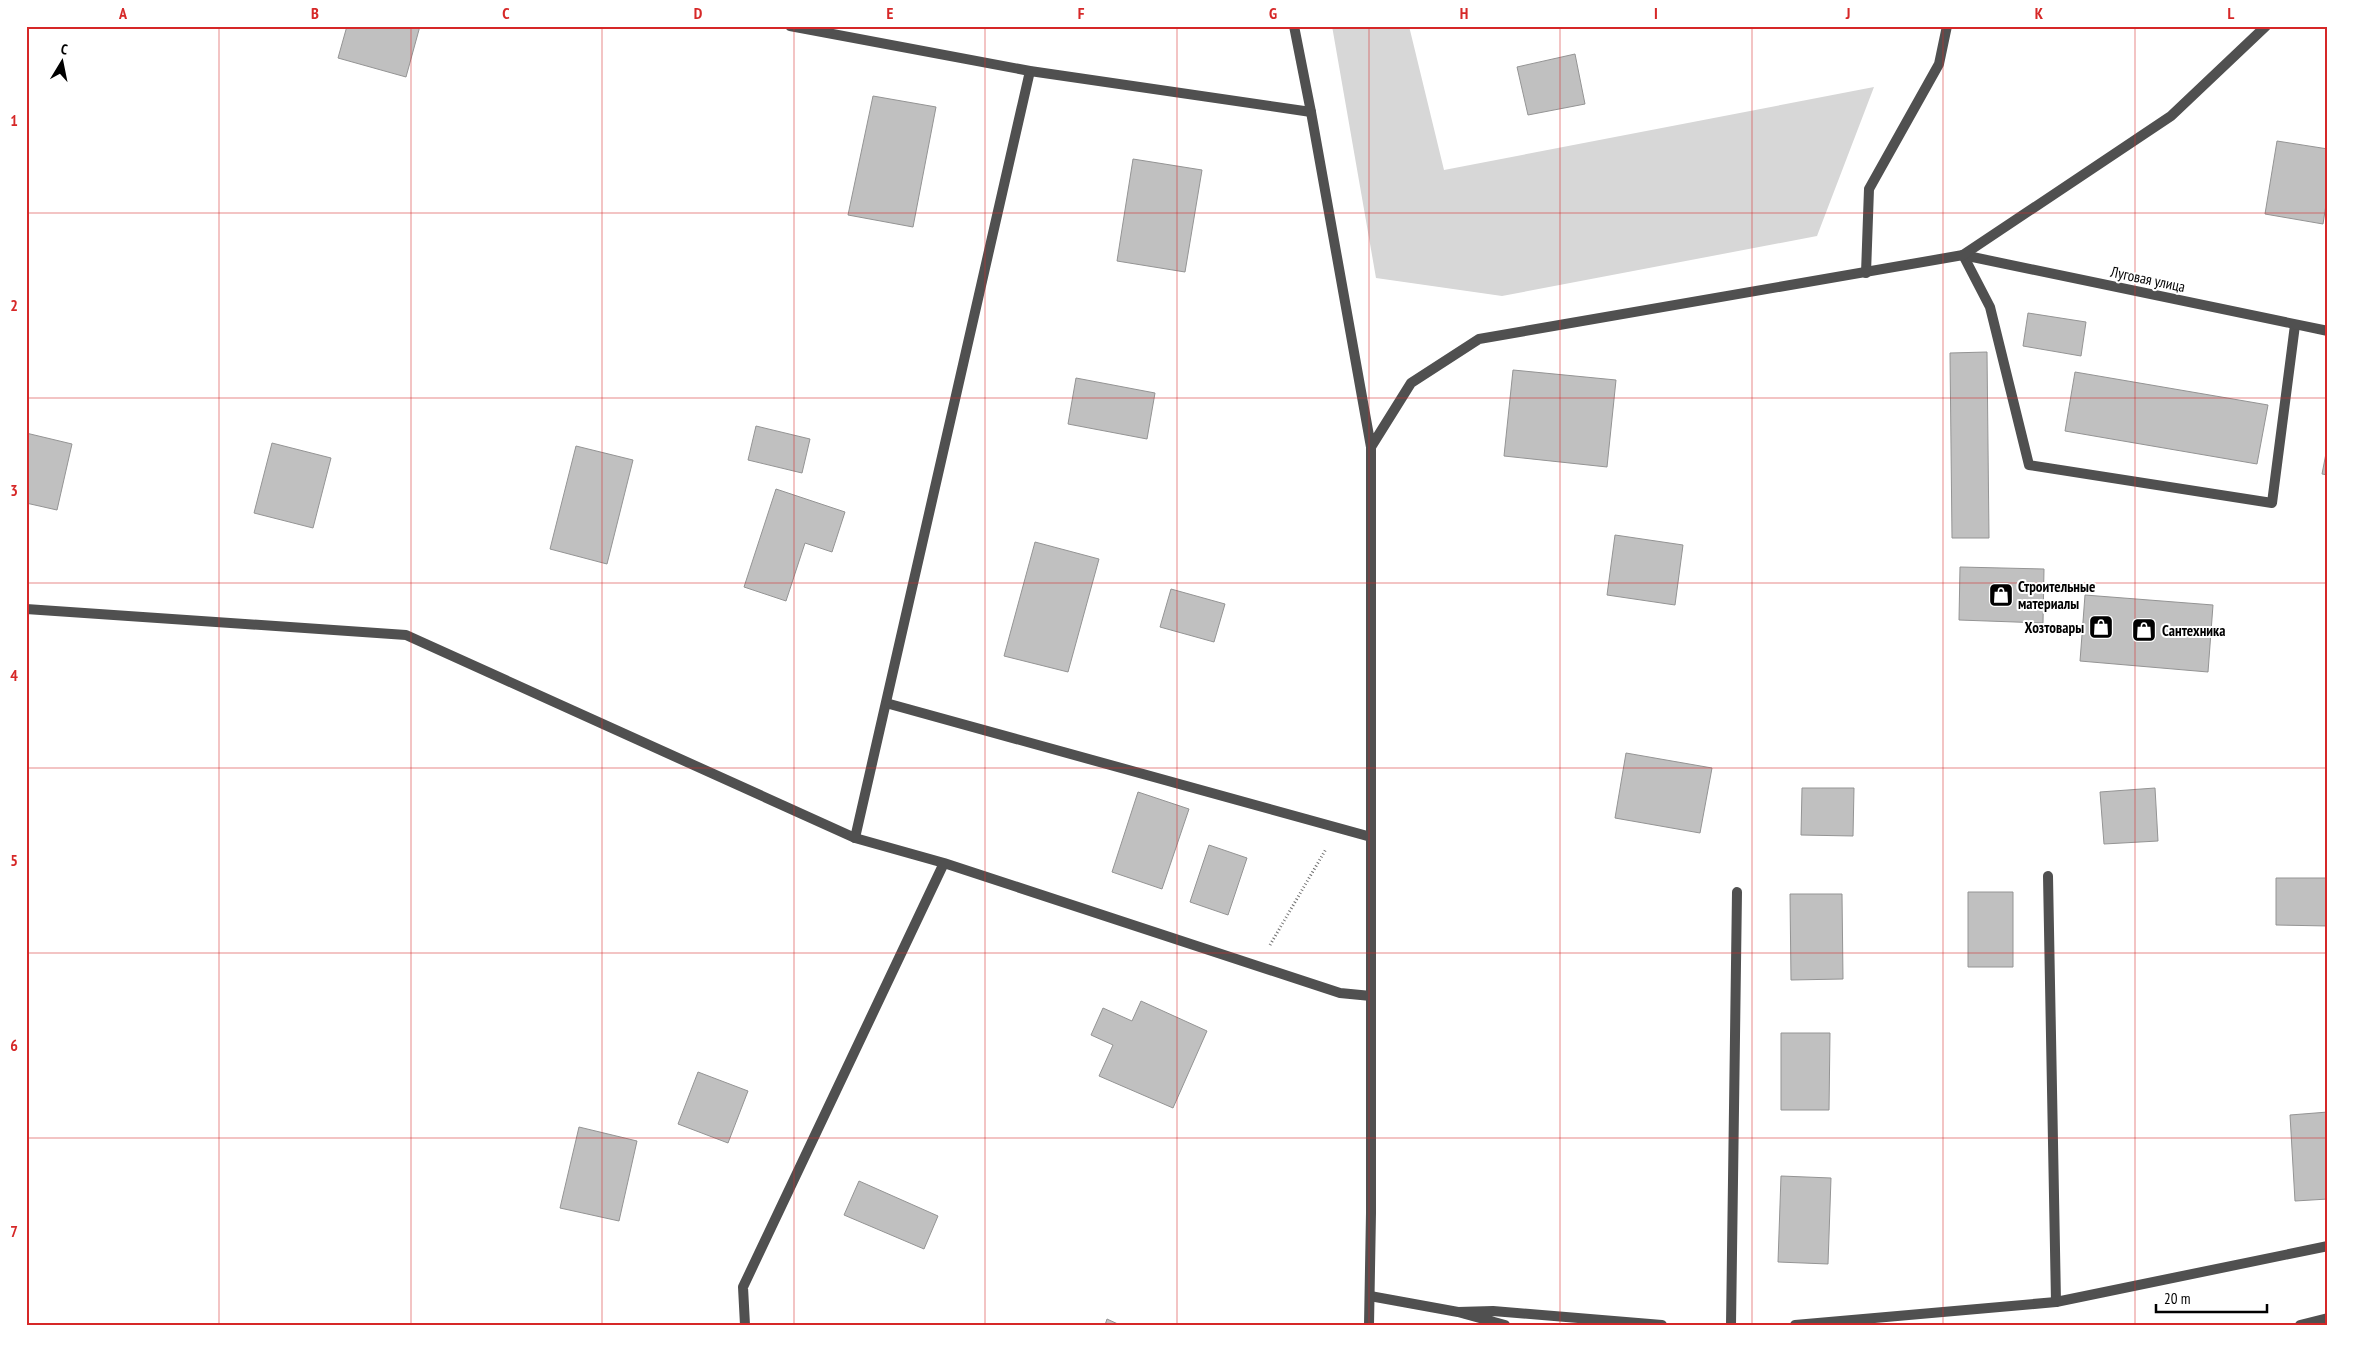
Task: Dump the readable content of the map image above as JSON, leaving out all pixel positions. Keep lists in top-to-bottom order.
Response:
{
  "streets": {
    "street": ["Луговая улица"]
  },
  "places": {
    "shop": ["Строительные материалы", "Хозтовары", "Сантехника"]
  },
  "scale_bar": "20 m",
  "north": "top",
  "grid": {
    "columns": [
      "A",
      "B",
      "C",
      "D",
      "E",
      "F",
      "G",
      "H",
      "I",
      "J",
      "K",
      "L"
    ],
    "rows": [
      "1",
      "2",
      "3",
      "4",
      "5",
      "6",
      "7"
    ]
  }
}
